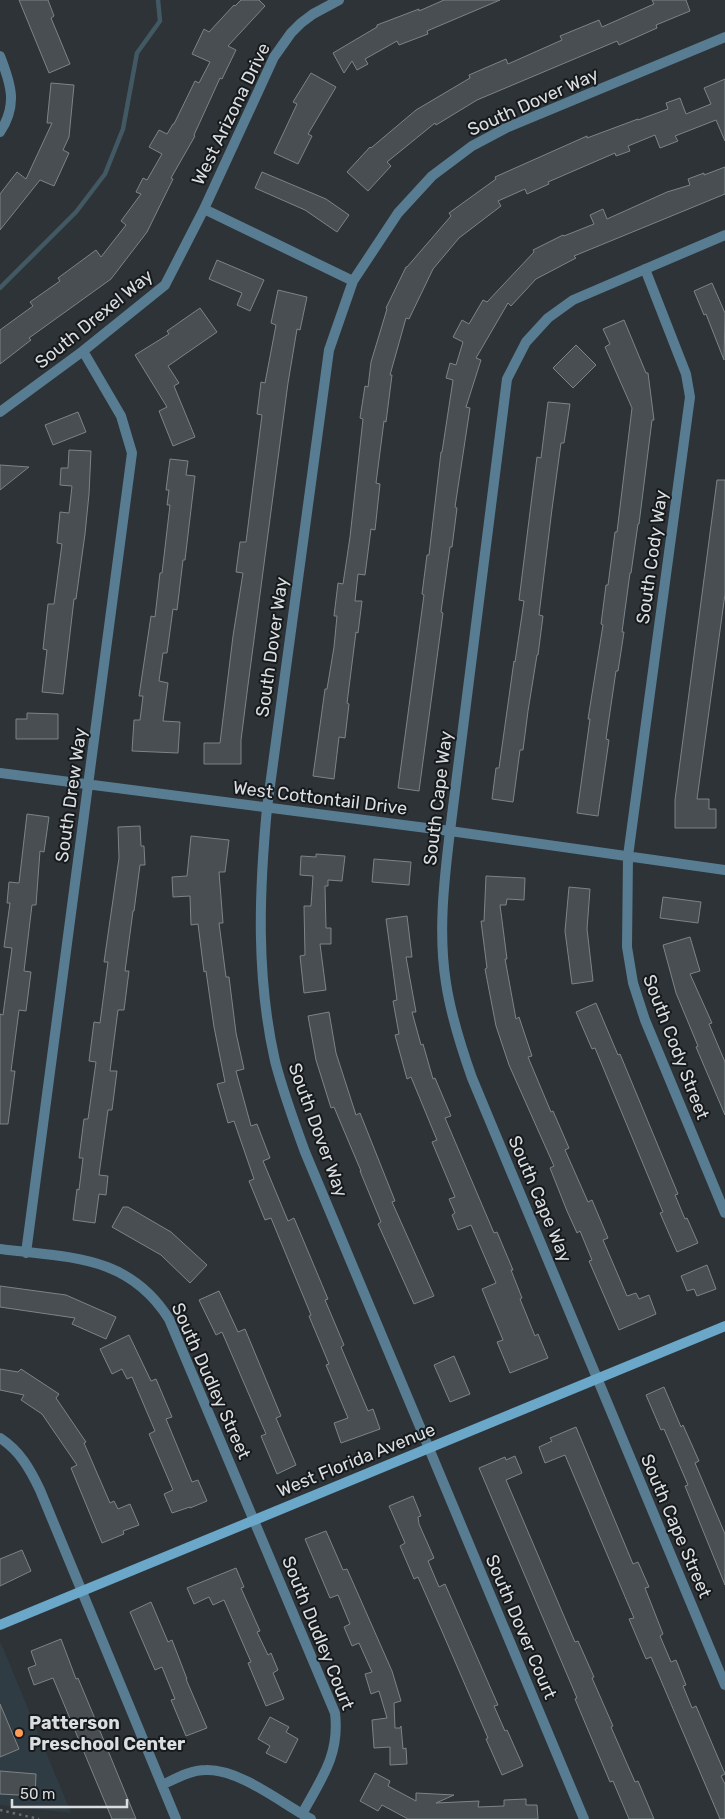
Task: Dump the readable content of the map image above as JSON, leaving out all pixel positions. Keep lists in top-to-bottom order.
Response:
{
  "streets": {
    "street": [
      "South Dover Way",
      "West Arizona Drive",
      "South Drexel Way",
      "South Cody Way",
      "South Drew Way",
      "West Cottontail Drive",
      "South Cape Way",
      "South Cody Street",
      "South Dudley Street",
      "West Florida Avenue",
      "South Cape Street",
      "South Dover Court",
      "South Dudley Court"
    ]
  },
  "crossings": [
    ["South Dover Way", "West Cottontail Drive"],
    ["South Dover Way", "West Florida Avenue"],
    ["South Dover Way", "South Dover Court"],
    ["West Arizona Drive", "South Drexel Way"],
    ["South Drexel Way", "South Drew Way"],
    ["South Cody Way", "West Cottontail Drive"],
    ["South Cody Way", "South Cape Way"],
    ["South Cody Way", "South Cody Street"],
    ["South Drew Way", "West Cottontail Drive"],
    ["South Drew Way", "South Dudley Street"],
    ["West Cottontail Drive", "South Cape Way"],
    ["West Cottontail Drive", "South Cody Street"],
    ["South Cape Way", "West Florida Avenue"],
    ["South Cape Way", "South Cape Street"],
    ["South Dudley Street", "West Florida Avenue"],
    ["South Dudley Street", "South Dudley Court"],
    ["West Florida Avenue", "South Cape Street"],
    ["West Florida Avenue", "South Dover Court"],
    ["West Florida Avenue", "South Dudley Court"]
  ],
  "places": ["Patterson Preschool Center"],
  "scale_bar": "50 m"
}
